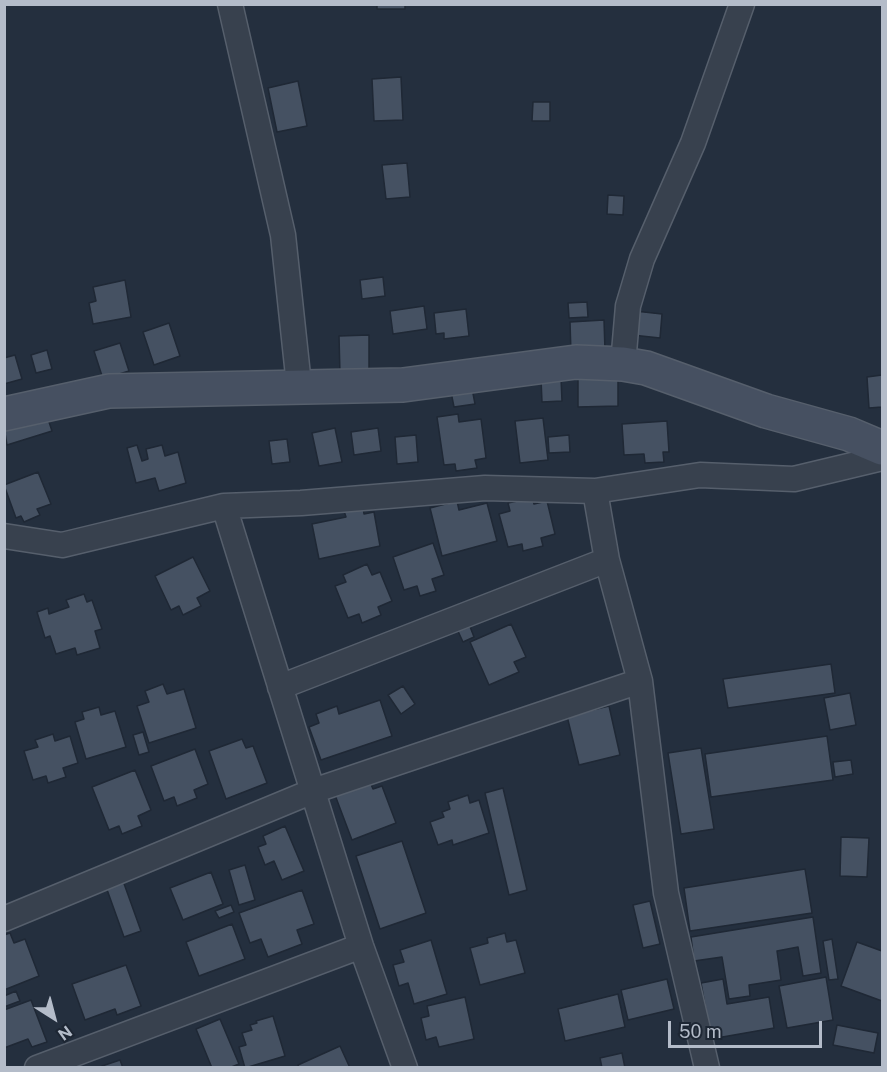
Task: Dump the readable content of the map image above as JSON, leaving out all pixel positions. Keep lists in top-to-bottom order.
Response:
{
  "scale_bar": "50 m",
  "north": "bottom right"
}
